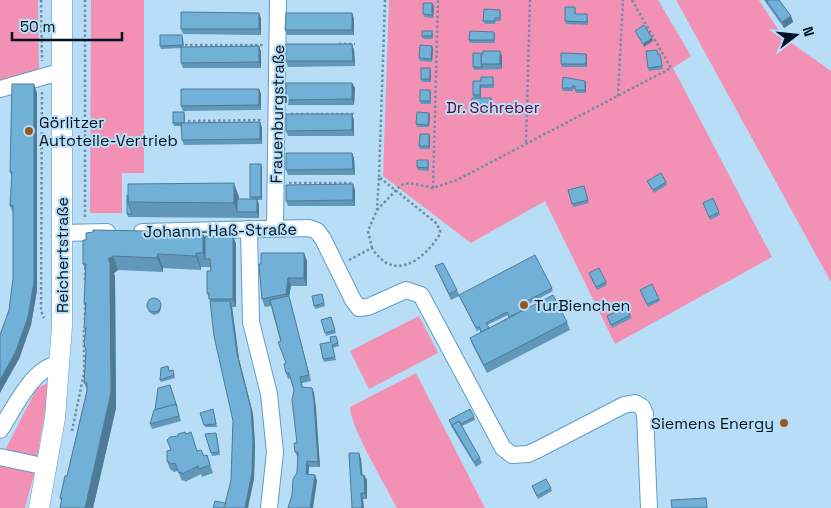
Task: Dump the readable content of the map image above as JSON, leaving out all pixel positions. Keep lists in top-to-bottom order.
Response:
{
  "streets": {
    "main road": ["Reichertstraße"],
    "street": ["Frauenburgstraße", "Johann-Haß-Straße"]
  },
  "crossings": [
    ["Frauenburgstraße", "Johann-Haß-Straße"],
    ["Johann-Haß-Straße", "Reichertstraße"]
  ],
  "parks": ["Dr. Schreber"],
  "places": ["Görlitzer Autoteile-Vertrieb", "TurBienchen", "Siemens Energy"],
  "scale_bar": "50 m",
  "north": "right"
}
